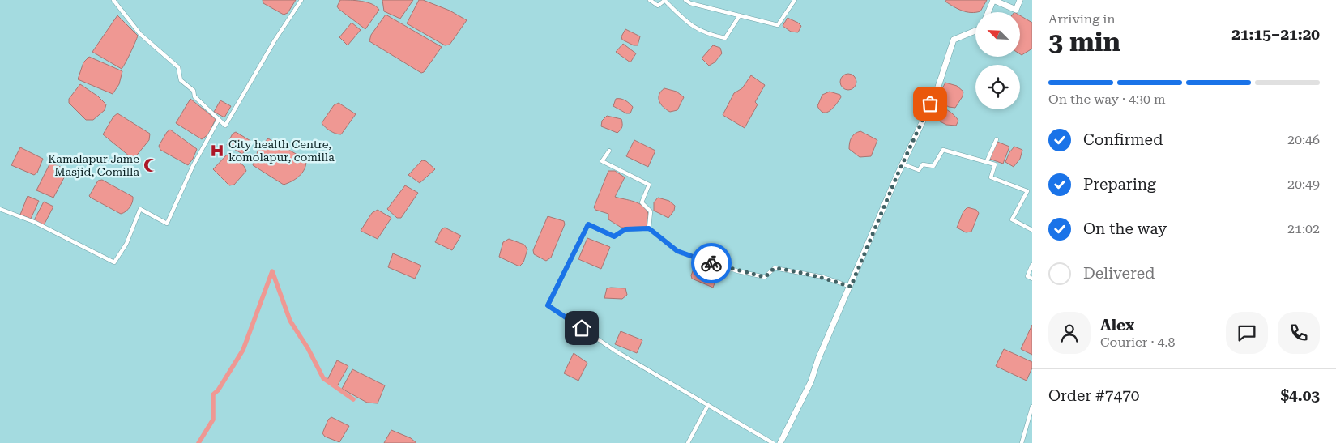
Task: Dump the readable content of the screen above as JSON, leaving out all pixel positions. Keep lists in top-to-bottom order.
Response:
{
  "places": {
    "hospital": ["City health Centre, komolapur, comilla"],
    "mosque": ["Kamalapur Jame Masjid, Comilla"]
  },
  "north": "top left",
  "page": {
    "heading": ["3 min", "Arriving in", "21:15–21:20"],
    "panel": [
      "Alex",
      "Courier · 4.8",
      "Order #7470",
      "$4.03"
    ],
    "bar": "On the way · 430 m",
    "list": [
      ["Confirmed", "20:46"],
      ["Preparing", "20:49"],
      ["On the way", "21:02"],
      "Delivered"
    ]
  }
}
